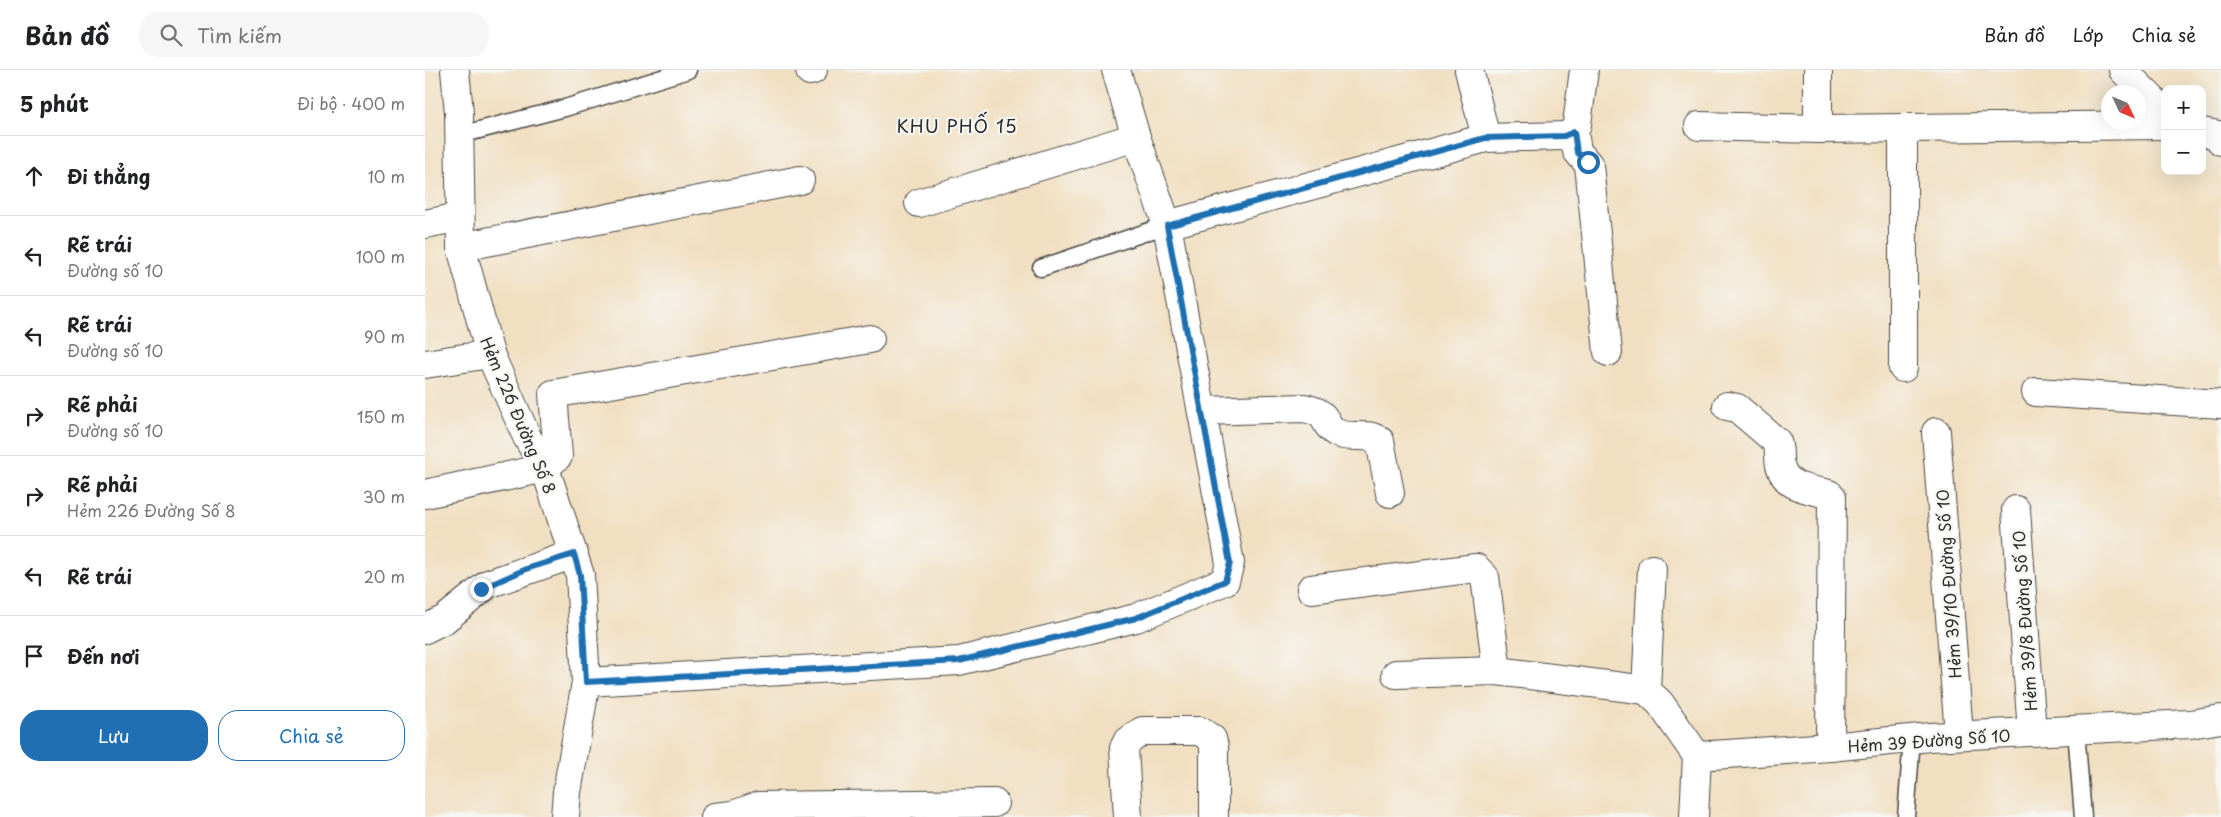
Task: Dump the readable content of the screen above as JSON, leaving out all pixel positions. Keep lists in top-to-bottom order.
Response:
{
  "streets": {
    "street": [
      "Hẻm 226 Đường Số 8",
      "Hẻm 39/10 Đường Số 10",
      "Hẻm 39/8 Đường Số 10",
      "Hẻm 39 Đường Số 10"
    ]
  },
  "crossings": [
    ["Hẻm 39/10 Đường Số 10", "Hẻm 39 Đường Số 10"],
    ["Hẻm 39/8 Đường Số 10", "Hẻm 39 Đường Số 10"]
  ],
  "districts": ["KHU PHỐ 15"],
  "north": "bottom right",
  "page": {
    "header": "Bản đồ",
    "search": "Tìm kiếm",
    "nav": ["Bản đồ", "Lớp", "Chia sẻ"],
    "heading": ["5 phút", "Đi bộ · 400 m"],
    "map_buttons": ["+", "−"],
    "list": [
      ["Đi thẳng", "10 m"],
      ["Rẽ trái", "Đường số 10", "100 m"],
      ["Rẽ trái", "Đường số 10", "90 m"],
      ["Rẽ phải", "Đường số 10", "150 m"],
      ["Rẽ phải", "Hẻm 226 Đường Số 8", "30 m"],
      ["Rẽ trái", "20 m"],
      "Đến nơi"
    ],
    "buttons": ["Lưu", "Chia sẻ"]
  }
}
